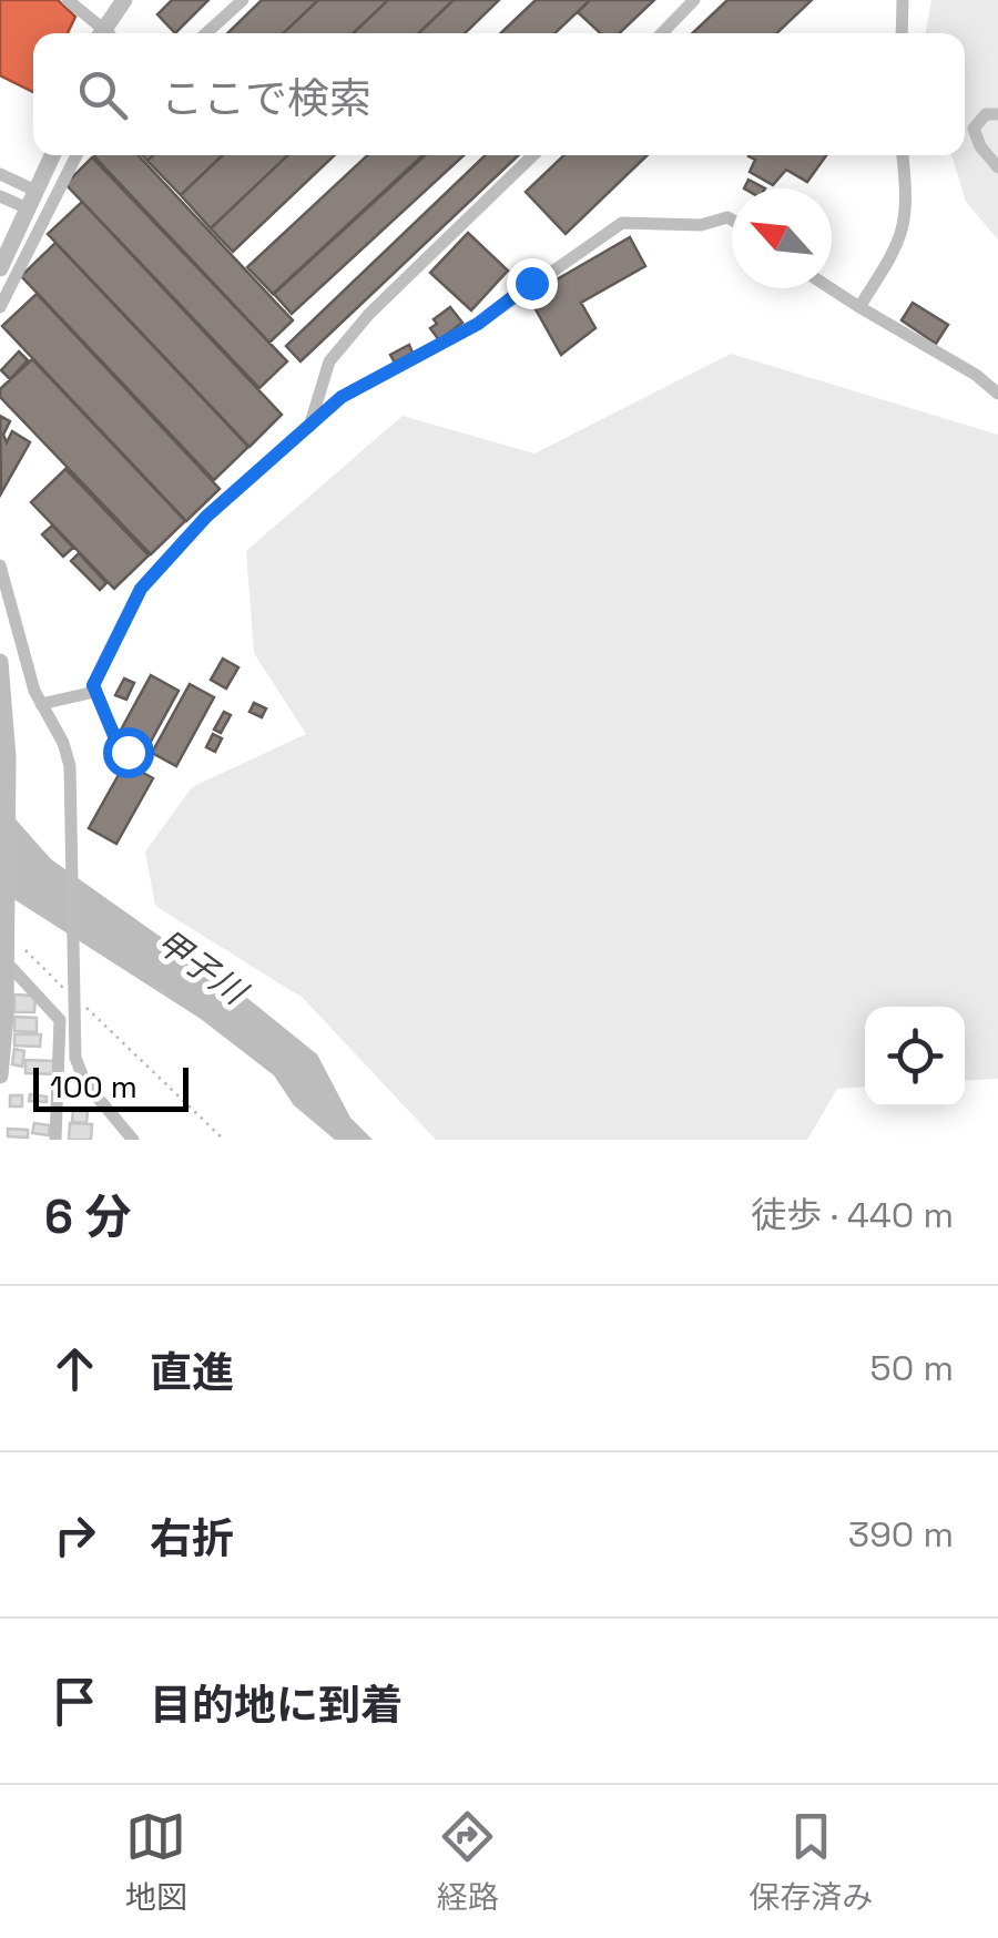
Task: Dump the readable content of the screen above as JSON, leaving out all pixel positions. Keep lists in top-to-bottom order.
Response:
{
  "water": ["甲子川"],
  "scale_bar": "100 m",
  "north": "top left",
  "page": {
    "search": "ここで検索",
    "scale": "100 m",
    "heading": ["6 分", "徒歩 · 440 m"],
    "list": [
      ["直進", "50 m"],
      ["右折", "390 m"],
      "目的地に到着"
    ],
    "nav": ["地図", "経路", "保存済み"]
  }
}
